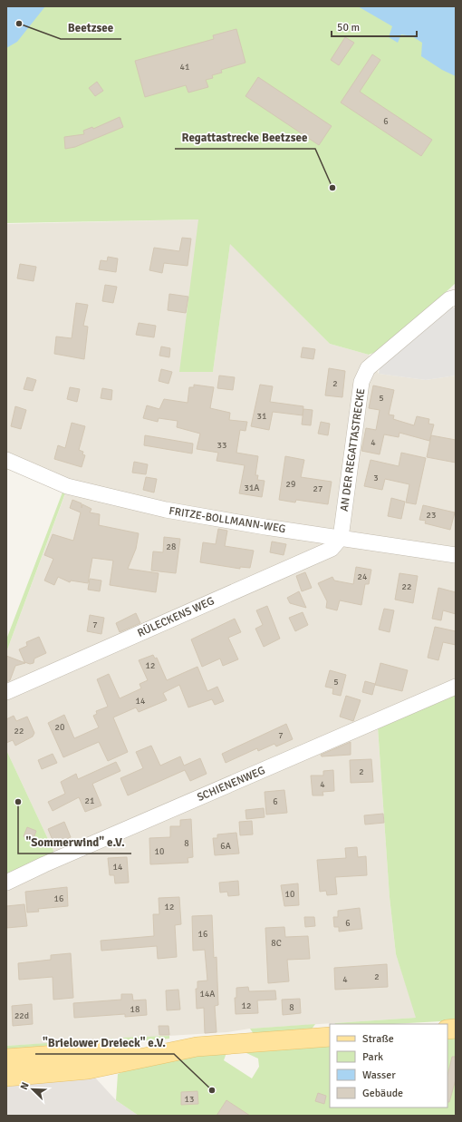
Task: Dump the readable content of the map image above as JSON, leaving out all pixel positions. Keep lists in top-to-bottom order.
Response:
{
  "streets": {
    "street": [
      "AN DER REGATTASTRECKE",
      "FRITZE-BOLLMANN-WEG",
      "RÜLECKENS WEG",
      "SCHIENENWEG"
    ]
  },
  "crossings": [
    ["AN DER REGATTASTRECKE", "FRITZE-BOLLMANN-WEG"],
    ["AN DER REGATTASTRECKE", "RÜLECKENS WEG"],
    ["FRITZE-BOLLMANN-WEG", "RÜLECKENS WEG"]
  ],
  "places": [
    "Beetzsee",
    "Regattastrecke Beetzsee",
    "\"Sommerwind\" e.V.",
    "\"Brielower Dreieck\" e.V."
  ],
  "house_numbers": [
    "41",
    "6",
    "2",
    "5",
    "31",
    "4",
    "33",
    "3",
    "29",
    "31A",
    "27",
    "23",
    "28",
    "24",
    "22",
    "7",
    "12",
    "5",
    "14",
    "20",
    "22",
    "7",
    "2",
    "4",
    "21",
    "6",
    "8",
    "6A",
    "10",
    "14",
    "10",
    "16",
    "12",
    "6",
    "16",
    "8C",
    "2",
    "4",
    "14A",
    "12",
    "8",
    "18",
    "22d",
    "13"
  ],
  "legend": [
    "Straße",
    "Park",
    "Wasser",
    "Gebäude"
  ],
  "scale_bar": "50 m",
  "north": "top left"
}
